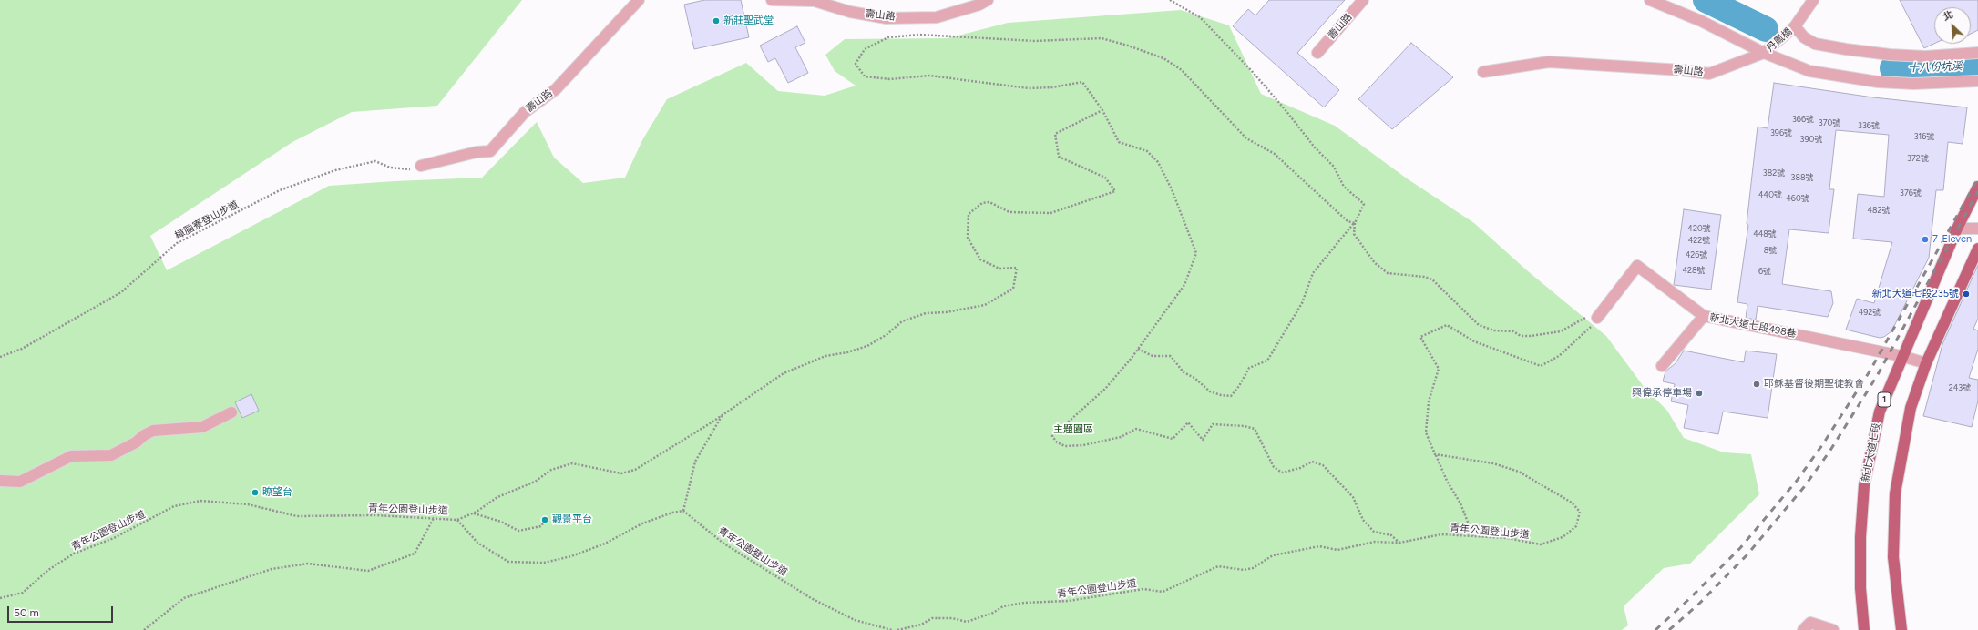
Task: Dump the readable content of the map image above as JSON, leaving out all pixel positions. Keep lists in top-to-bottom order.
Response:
{
  "streets": {
    "main road": ["1", "新北大道七段"],
    "street": ["壽山路", "丹鳳橋", "新北大道七段498巷"],
    "path": ["樟腦寮登山步道", "青年公園登山步道"]
  },
  "crossings": [
    ["壽山路", "丹鳳橋"],
    ["壽山路", "樟腦寮登山步道"],
    ["新北大道七段498巷", "新北大道七段"]
  ],
  "water": ["十八份坑溪"],
  "parks": ["主題園區"],
  "places": [
    "新莊聖武堂",
    "7-Eleven",
    "新北大道七段235號",
    "耶穌基督後期聖徒教會",
    "興偉承停車場",
    "瞭望台",
    "觀景平台"
  ],
  "house_numbers": [
    "366號",
    "370號",
    "336號",
    "396號",
    "316號",
    "390號",
    "372號",
    "382號",
    "388號",
    "376號",
    "440號",
    "460號",
    "482號",
    "420號",
    "448號",
    "422號",
    "8號",
    "426號",
    "428號",
    "6號",
    "492號",
    "243號"
  ],
  "scale_bar": "50 m",
  "north": "top left"
}
